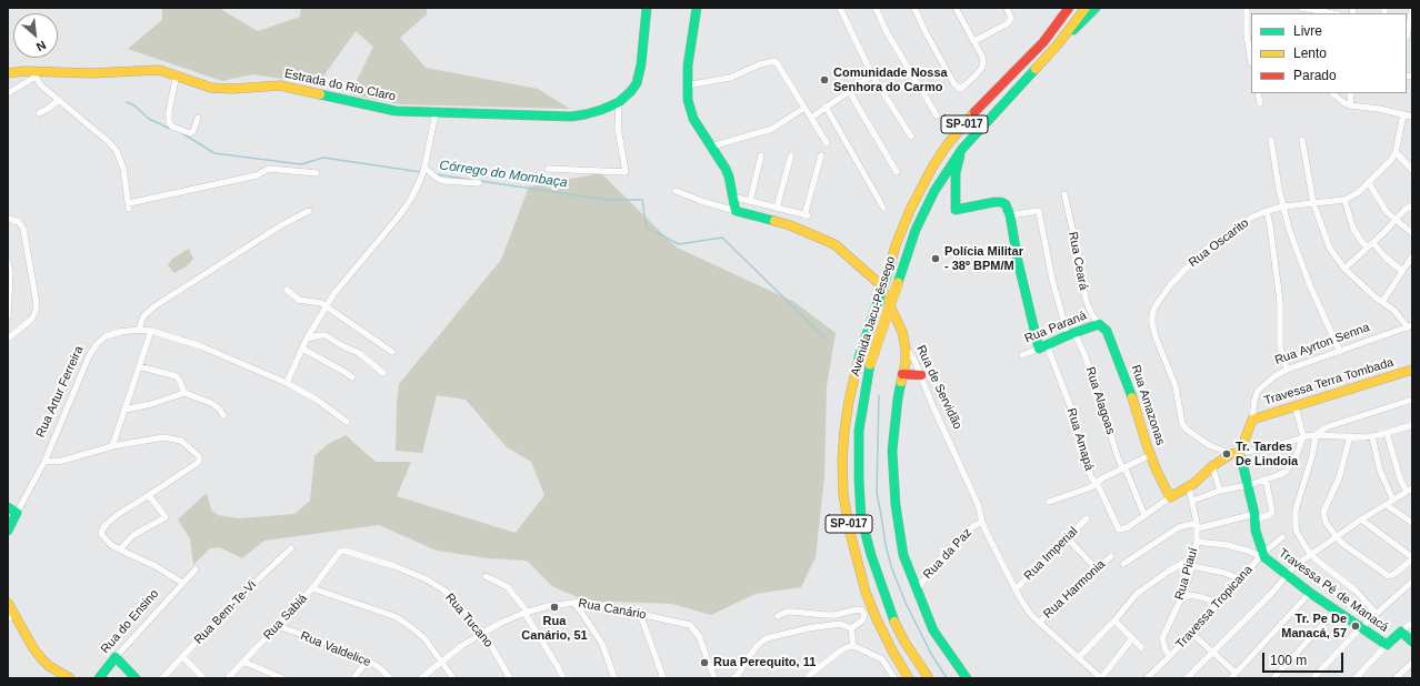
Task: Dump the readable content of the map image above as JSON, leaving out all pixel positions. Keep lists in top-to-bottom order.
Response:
{
  "streets": {
    "main road": [
      "Estrada do Rio Claro",
      "SP-017",
      "Avenida Jacu-Pêssego",
      "Rua Paraná",
      "Rua Ayrton Senna",
      "Travessa Terra Tombada",
      "Rua de Servidão",
      "Rua Artur Ferreira",
      "Rua Amazonas",
      "Travessa Pé de Manacá",
      "Rua do Ensino"
    ],
    "street": [
      "Rua Oscarito",
      "Rua Ceará",
      "Rua Alagoas",
      "Rua Amapá",
      "Rua da Paz",
      "Rua Imperial",
      "Rua Piauí",
      "Rua Harmonia",
      "Travessa Tropicana",
      "Rua Canário",
      "Rua Bem-Te-Vi",
      "Rua Sabiá",
      "Rua Tucano",
      "Rua Valdelice"
    ]
  },
  "crossings": [
    ["Rua Oscarito", "Rua Ayrton Senna"],
    ["Rua Oscarito", "Travessa Pé de Manacá"],
    ["Rua Ceará", "Rua Paraná"],
    ["Rua Ceará", "Rua Amazonas"],
    ["Rua Paraná", "Rua Alagoas"],
    ["Rua Paraná", "Rua Amazonas"],
    ["Rua Paraná", "Rua Amapá"],
    ["Rua Ayrton Senna", "Travessa Terra Tombada"],
    ["Rua Ayrton Senna", "Travessa Pé de Manacá"],
    ["Rua de Servidão", "Rua da Paz"],
    ["Rua de Servidão", "Rua Imperial"],
    ["Rua de Servidão", "Rua Harmonia"],
    ["Rua Alagoas", "Rua Amapá"],
    ["Rua Piauí", "Travessa Tropicana"],
    ["Travessa Pé de Manacá", "Travessa Tropicana"],
    ["Rua Canário", "Rua Tucano"],
    ["Rua Sabiá", "Rua Tucano"],
    ["Rua Sabiá", "Rua Valdelice"]
  ],
  "water": ["Córrego do Mombaça"],
  "places": [
    "Comunidade Nossa Senhora do Carmo",
    "Polícia Militar - 38º BPM/M",
    "Tr. Tardes De Lindoia",
    "Rua Canário, 51",
    "Tr. Pe De Manacá, 57",
    "Rua Perequito, 11"
  ],
  "legend": ["Livre", "Lento", "Parado"],
  "scale_bar": "100 m",
  "north": "bottom right"
}
